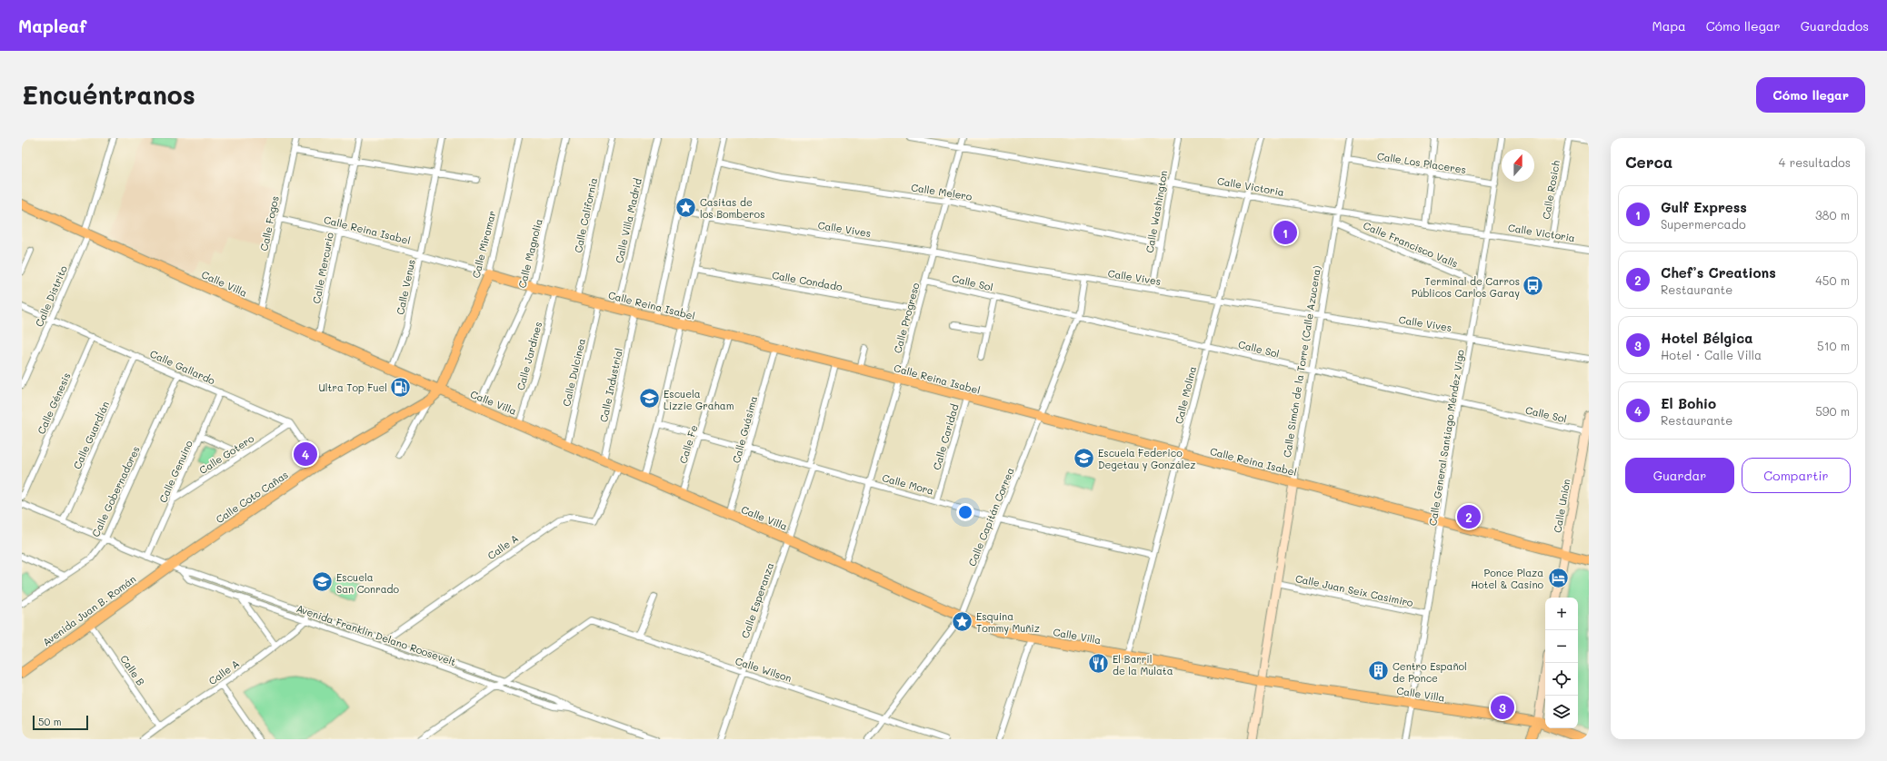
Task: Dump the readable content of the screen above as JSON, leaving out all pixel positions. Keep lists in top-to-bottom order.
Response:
{
  "streets": {
    "main road": [
      "Calle Reina Isabel",
      "Calle Miramar",
      "Calle Villa",
      "Calle Coto Cañas",
      "Avenida Juan B. Román"
    ],
    "street": [
      "Calle Los Placeres",
      "Calle Victoria",
      "Calle Rosich",
      "Calle Melero",
      "Calle Washington",
      "Calle California",
      "Calle Villa Madrid",
      "Calle Fogos",
      "Calle Vives",
      "Calle Francisco Valls",
      "Calle Magnolia",
      "Calle Mercurio",
      "Calle Condado",
      "Calle Sol",
      "Calle Venus",
      "Calle Distrito",
      "Calle Progreso",
      "Calle Jardines",
      "Calle Simón de la Torre (Calle Azucena)",
      "Calle Gallardo",
      "Calle Dulcinea",
      "Calle Industrial",
      "Calle Molina",
      "Calle Génesis",
      "Calle Guásima",
      "Calle Guardián",
      "Calle Caridad",
      "Calle General Santiago Méndez Vigo",
      "Calle Fe",
      "Calle Gotero",
      "Calle Genuino",
      "Calle Mora",
      "Calle Gobernadores",
      "Calle Unión",
      "Calle Capitán Correa",
      "Calle A",
      "Calle Juan Seix Casimiro",
      "Calle Esperanza",
      "Avenida Franklin Delano Roosevelt",
      "Calle Wilson",
      "Calle B"
    ]
  },
  "crossings": [
    ["Calle Los Placeres", "Calle Simón de la Torre (Calle Azucena)"],
    ["Calle Los Placeres", "Calle General Santiago Méndez Vigo"],
    ["Calle Victoria", "Calle Rosich"],
    ["Calle Victoria", "Calle Washington"],
    ["Calle Victoria", "Calle Progreso"],
    ["Calle Victoria", "Calle Simón de la Torre (Calle Azucena)"],
    ["Calle Victoria", "Calle Molina"],
    ["Calle Victoria", "Calle General Santiago Méndez Vigo"],
    ["Calle Melero", "Calle Washington"],
    ["Calle Melero", "Calle Progreso"],
    ["Calle Washington", "Calle Vives"],
    ["Calle California", "Calle Reina Isabel"],
    ["Calle Villa Madrid", "Calle Reina Isabel"],
    ["Calle Fogos", "Calle Reina Isabel"],
    ["Calle Fogos", "Calle Villa"],
    ["Calle Vives", "Calle Progreso"],
    ["Calle Vives", "Calle Simón de la Torre (Calle Azucena)"],
    ["Calle Vives", "Calle Molina"],
    ["Calle Vives", "Calle General Santiago Méndez Vigo"],
    ["Calle Vives", "Calle Capitán Correa"],
    ["Calle Reina Isabel", "Calle Miramar"],
    ["Calle Reina Isabel", "Calle Magnolia"],
    ["Calle Reina Isabel", "Calle Mercurio"],
    ["Calle Reina Isabel", "Calle Venus"],
    ["Calle Reina Isabel", "Calle Progreso"],
    ["Calle Reina Isabel", "Calle Jardines"],
    ["Calle Reina Isabel", "Calle Simón de la Torre (Calle Azucena)"],
    ["Calle Reina Isabel", "Calle Dulcinea"],
    ["Calle Reina Isabel", "Calle Industrial"],
    ["Calle Reina Isabel", "Calle Molina"],
    ["Calle Reina Isabel", "Calle Guásima"],
    ["Calle Reina Isabel", "Calle Caridad"],
    ["Calle Reina Isabel", "Calle General Santiago Méndez Vigo"],
    ["Calle Reina Isabel", "Calle Fe"],
    ["Calle Reina Isabel", "Calle Unión"],
    ["Calle Reina Isabel", "Calle Capitán Correa"],
    ["Calle Reina Isabel", "Calle Esperanza"],
    ["Calle Miramar", "Calle Villa"],
    ["Calle Miramar", "Calle Coto Cañas"],
    ["Calle Francisco Valls", "Calle Simón de la Torre (Calle Azucena)"],
    ["Calle Francisco Valls", "Calle General Santiago Méndez Vigo"],
    ["Calle Magnolia", "Calle Villa"],
    ["Calle Mercurio", "Calle Villa"],
    ["Calle Condado", "Calle Progreso"],
    ["Calle Sol", "Calle Progreso"],
    ["Calle Sol", "Calle Simón de la Torre (Calle Azucena)"],
    ["Calle Sol", "Calle Molina"],
    ["Calle Sol", "Calle General Santiago Méndez Vigo"],
    ["Calle Sol", "Calle Unión"],
    ["Calle Sol", "Calle Capitán Correa"],
    ["Calle Villa", "Calle Venus"],
    ["Calle Villa", "Calle Distrito"],
    ["Calle Villa", "Calle Progreso"],
    ["Calle Villa", "Calle Jardines"],
    ["Calle Villa", "Calle Simón de la Torre (Calle Azucena)"],
    ["Calle Villa", "Calle Dulcinea"],
    ["Calle Villa", "Calle Industrial"],
    ["Calle Villa", "Calle Molina"],
    ["Calle Villa", "Calle Guásima"],
    ["Calle Villa", "Calle General Santiago Méndez Vigo"],
    ["Calle Villa", "Calle Fe"],
    ["Calle Villa", "Calle Coto Cañas"],
    ["Calle Villa", "Calle Capitán Correa"],
    ["Calle Villa", "Calle A"],
    ["Calle Villa", "Calle Esperanza"],
    ["Calle Distrito", "Calle Gallardo"],
    ["Calle Progreso", "Calle Mora"],
    ["Calle Simón de la Torre (Calle Azucena)", "Calle Juan Seix Casimiro"],
    ["Calle Gallardo", "Calle Génesis"],
    ["Calle Gallardo", "Calle Guardián"],
    ["Calle Gallardo", "Calle Gotero"],
    ["Calle Gallardo", "Calle Genuino"],
    ["Calle Gallardo", "Calle Gobernadores"],
    ["Calle Molina", "Calle Mora"],
    ["Calle Guásima", "Calle Mora"],
    ["Calle Guardián", "Avenida Franklin Delano Roosevelt"],
    ["Calle Caridad", "Calle Mora"],
    ["Calle General Santiago Méndez Vigo", "Calle Juan Seix Casimiro"],
    ["Calle Fe", "Calle Mora"],
    ["Calle Gotero", "Calle Genuino"],
    ["Calle Genuino", "Avenida Franklin Delano Roosevelt"],
    ["Calle Mora", "Calle Capitán Correa"],
    ["Calle Mora", "Calle Esperanza"],
    ["Calle Gobernadores", "Avenida Franklin Delano Roosevelt"],
    ["Calle Coto Cañas", "Avenida Juan B. Román"],
    ["Calle Coto Cañas", "Avenida Franklin Delano Roosevelt"],
    ["Calle Capitán Correa", "Calle Wilson"],
    ["Calle A", "Avenida Franklin Delano Roosevelt"],
    ["Calle A", "Calle B"],
    ["Calle Esperanza", "Calle Wilson"],
    ["Avenida Juan B. Román", "Avenida Franklin Delano Roosevelt"],
    ["Avenida Juan B. Román", "Calle B"],
    ["Avenida Franklin Delano Roosevelt", "Calle Wilson"]
  ],
  "places": {
    "place": ["Casitas de los Bomberos", "Esquina Tommy Muñiz"],
    "bus stop": ["Terminal de Carros Públicos Carlos Garay"],
    "fuel station": ["Ultra Top Fuel"],
    "school or university": ["Escuela Lizzie Graham", "Escuela Federico Degetau y González", "Escuela San Conrado"],
    "hotel": ["Ponce Plaza Hotel & Casino"],
    "restaurant": ["El Barril de la Mulata"],
    "building": ["Centro Español de Ponce"]
  },
  "scale_bar": "50 m",
  "north": "top",
  "page": {
    "header": "Mapleaf",
    "nav": ["Mapa", "Cómo llegar", "Guardados"],
    "buttons": [
      "Cómo llegar",
      ["Guardar", "Compartir"]
    ],
    "title": "Encuéntranos",
    "heading": ["Cerca", "4 resultados"],
    "list": [
      {
        "mark": "1",
        "name": "Gulf Express",
        "note": "Supermercado",
        "value": "380 m"
      },
      {
        "mark": "2",
        "name": "Chef’s Creations",
        "note": "Restaurante",
        "value": "450 m"
      },
      {
        "mark": "3",
        "name": "Hotel Bélgica",
        "note": "Hotel · Calle Villa",
        "value": "510 m"
      },
      {
        "mark": "4",
        "name": "El Bohio",
        "note": "Restaurante",
        "value": "590 m"
      }
    ],
    "pins": [
      "1",
      "4",
      "2",
      "3"
    ],
    "map_buttons": ["+", "−"],
    "scale": "50 m"
  }
}
